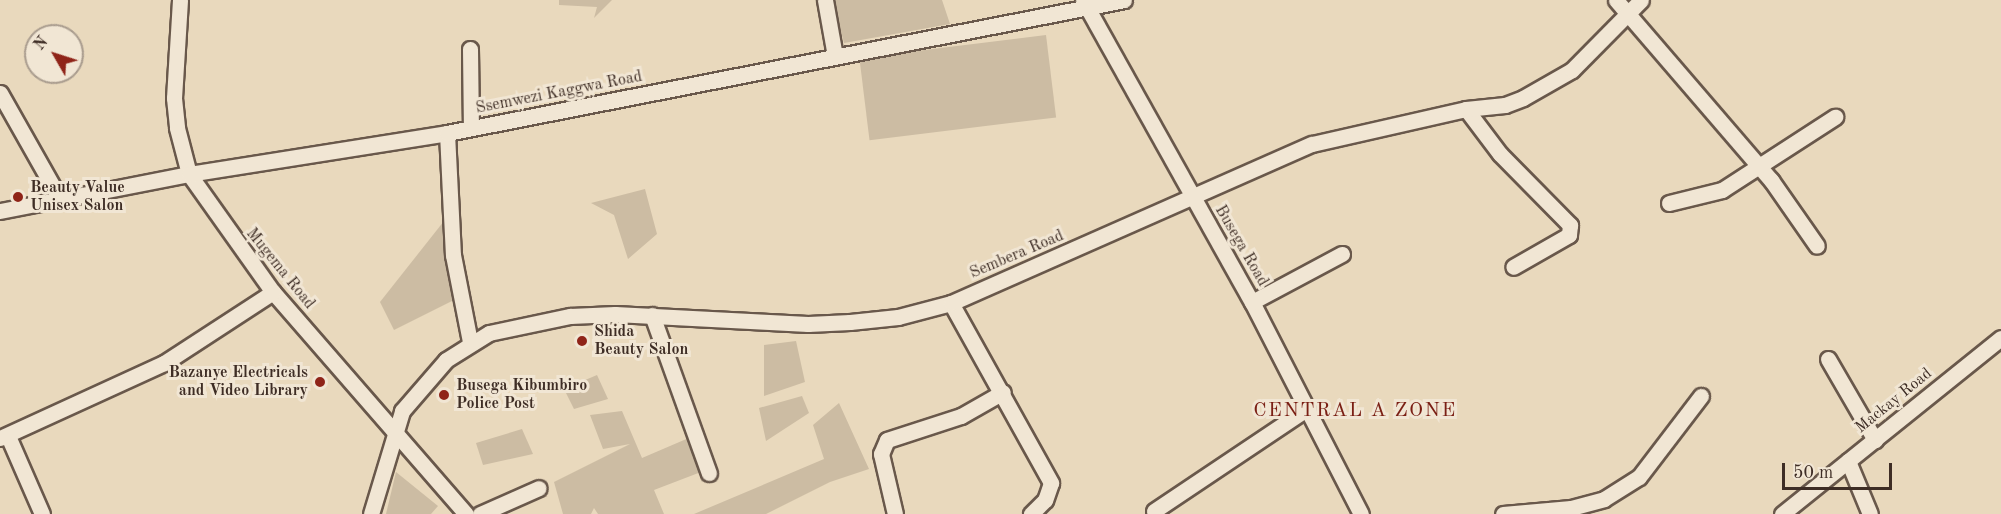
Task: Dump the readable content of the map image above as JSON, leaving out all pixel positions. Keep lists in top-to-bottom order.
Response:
{
  "streets": {
    "street": [
      "Ssemwezi Kaggwa Road",
      "Busega Road",
      "Sembera Road",
      "Mugema Road",
      "Mackay Road"
    ]
  },
  "crossings": [
    ["Ssemwezi Kaggwa Road", "Busega Road"],
    ["Ssemwezi Kaggwa Road", "Mugema Road"],
    ["Busega Road", "Sembera Road"],
    ["Sembera Road", "Mugema Road"]
  ],
  "districts": ["CENTRAL A ZONE"],
  "places": [
    "Beauty Value Unisex Salon",
    "Shida Beauty Salon",
    "Bazanye Electricals and Video Library",
    "Busega Kibumbiro Police Post"
  ],
  "scale_bar": "50 m",
  "north": "top left"
}
